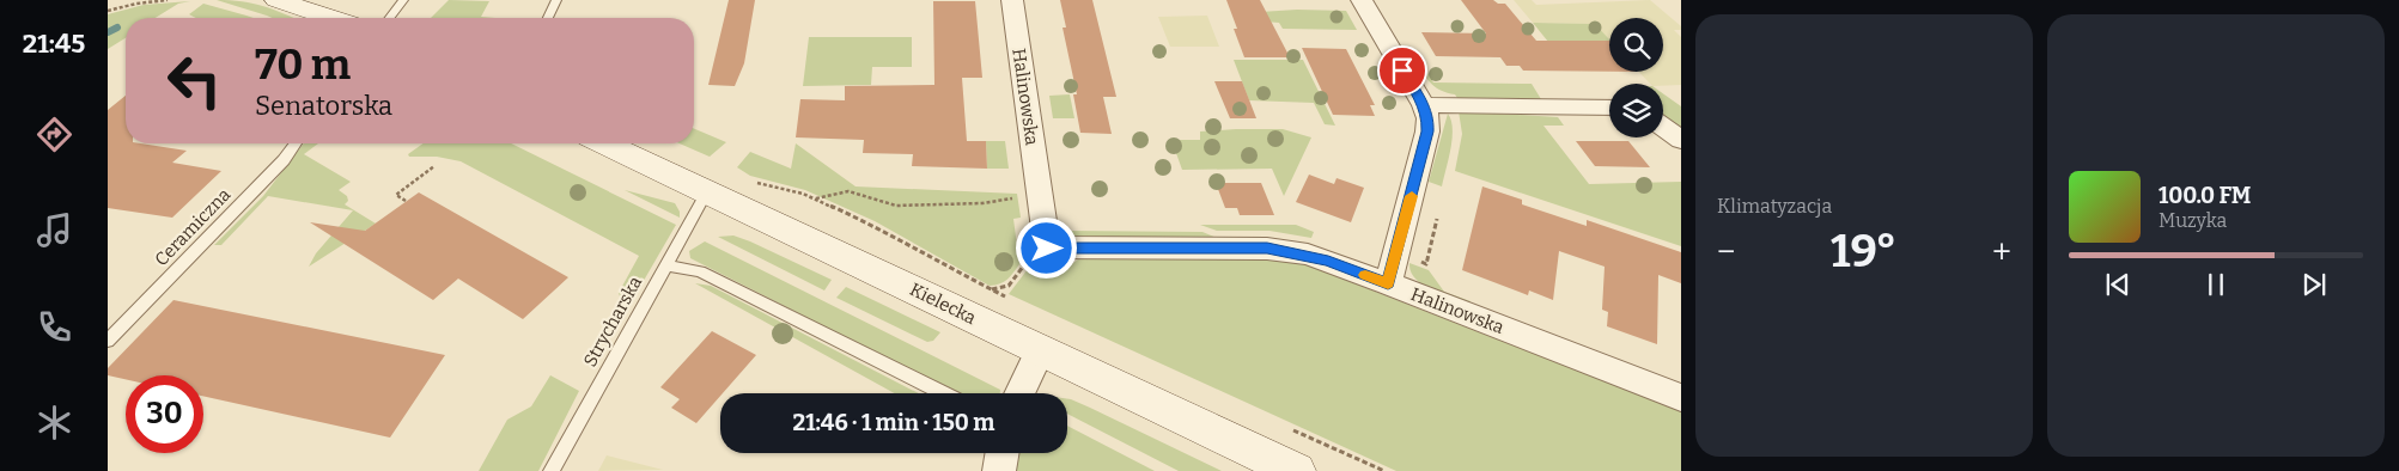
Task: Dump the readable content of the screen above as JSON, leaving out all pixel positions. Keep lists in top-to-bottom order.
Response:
{
  "streets": {
    "main road": ["Kielecka"],
    "street": ["Halinowska"],
    "lane": ["Ceramiczna", "Strycharska"]
  },
  "crossings": [
    ["Kielecka", "Strycharska"]
  ],
  "page": {
    "tabs": "21:45",
    "tile": "Klimatyzacja",
    "turn": ["70 m", "Senatorska"],
    "song": ["100.0 FM", "Muzyka"],
    "heat": ["−", "19°", "+"],
    "limit": "30",
    "trip": "21:46 · 1 min · 150 m"
  }
}
